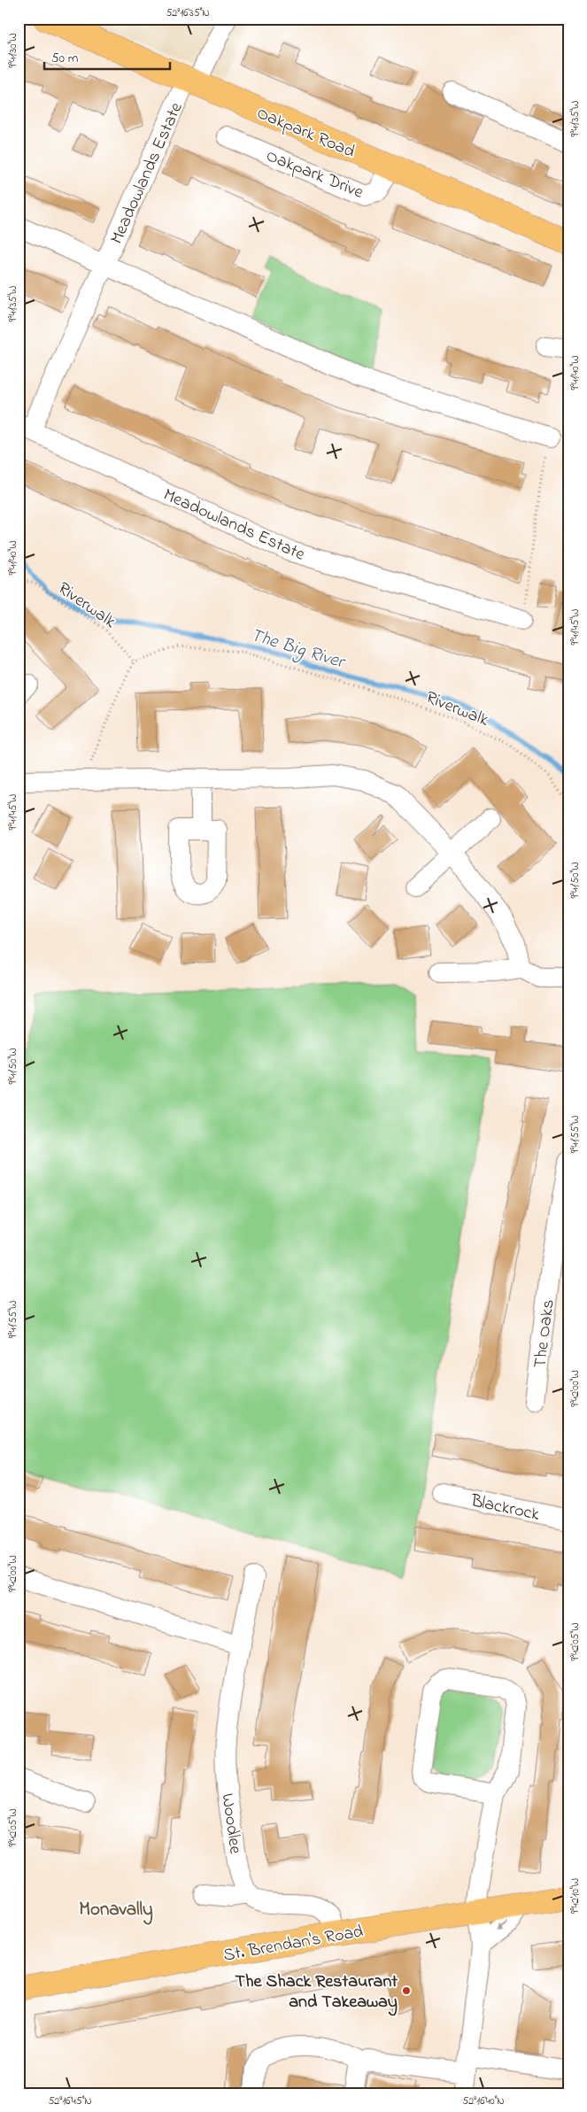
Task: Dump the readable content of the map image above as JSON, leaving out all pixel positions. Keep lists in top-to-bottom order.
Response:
{
  "streets": {
    "main road": ["Oakpark Road", "St. Brendan's Road"],
    "street": [
      "Meadowlands Estate",
      "Oakpark Drive",
      "The Oaks",
      "Blackrock",
      "Woodlee"
    ],
    "path": ["Riverwalk"]
  },
  "crossings": [
    ["Oakpark Road", "Meadowlands Estate"],
    ["Oakpark Road", "Oakpark Drive"]
  ],
  "districts": ["Monavally"],
  "water": ["The Big River"],
  "places": ["The Shack Restaurant and Takeaway"],
  "scale_bar": "50 m",
  "coordinates": [
    "52°16'35\"N",
    "9°41'30\"W",
    "9°41'35\"W",
    "9°41'40\"W",
    "9°41'45\"W",
    "9°41'50\"W",
    "9°41'55\"W",
    "9°42'00\"W",
    "9°42'05\"W",
    "9°42'10\"W",
    "52°16'45\"N",
    "52°16'40\"N"
  ]
}
